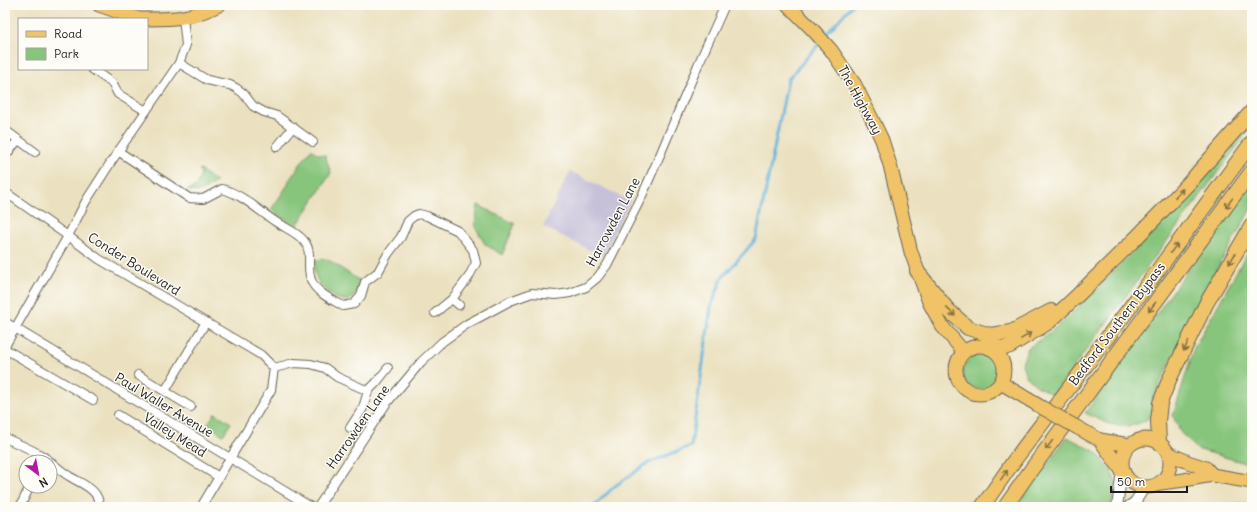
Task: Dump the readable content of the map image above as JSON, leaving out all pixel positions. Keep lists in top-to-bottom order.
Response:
{
  "streets": {
    "highway": ["Bedford Southern Bypass"],
    "main road": ["The Highway"],
    "street": [
      "Harrowden Lane",
      "Conder Boulevard",
      "Paul Waller Avenue",
      "Valley Mead"
    ]
  },
  "legend": ["Road", "Park"],
  "scale_bar": "50 m",
  "north": "bottom right"
}
